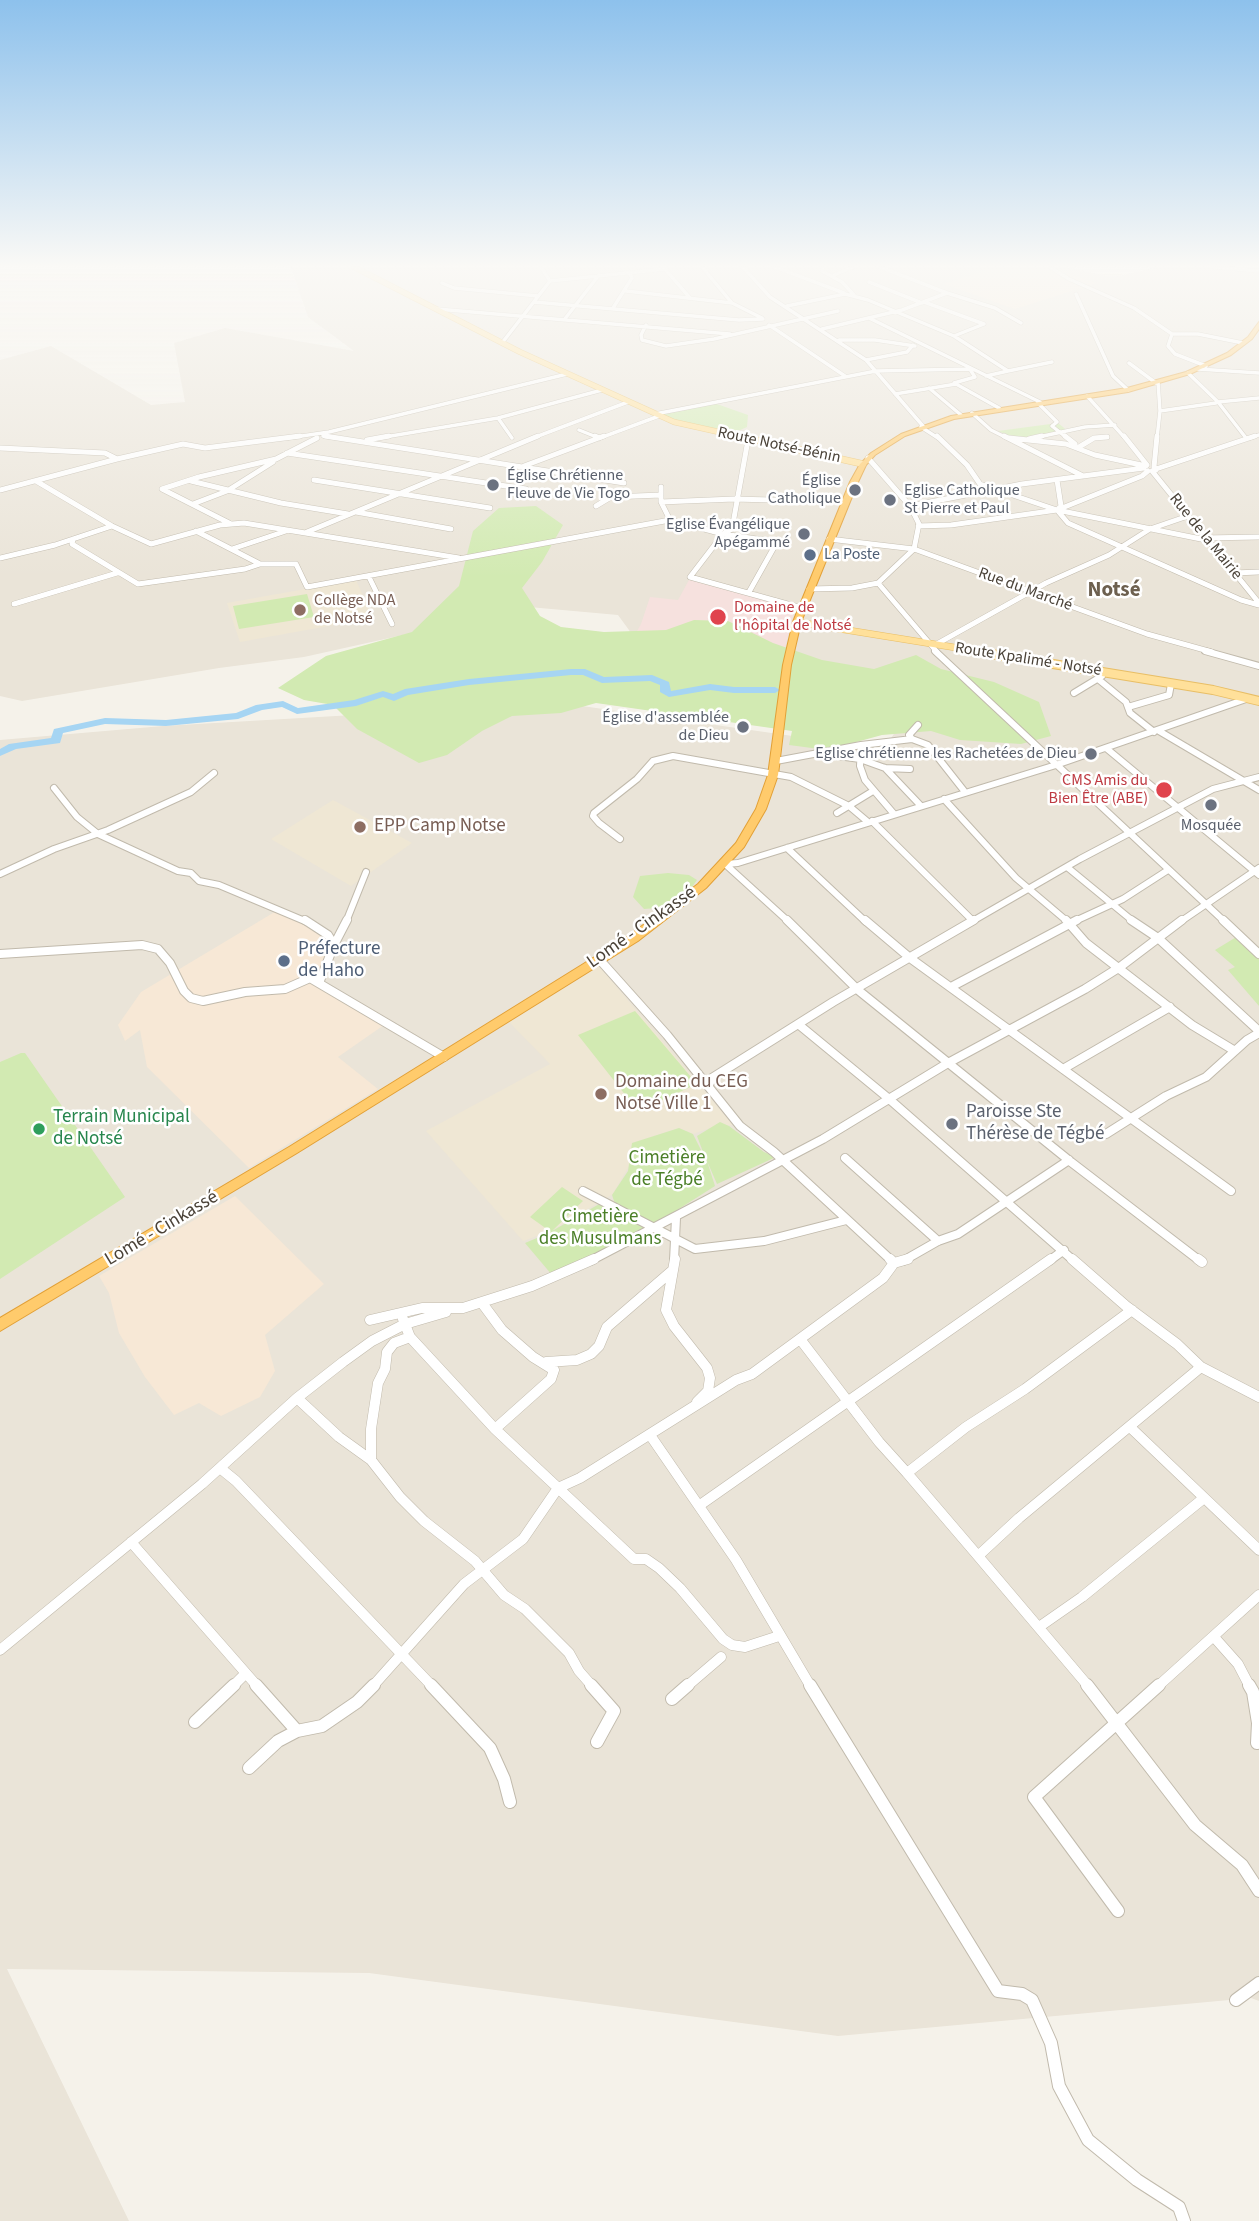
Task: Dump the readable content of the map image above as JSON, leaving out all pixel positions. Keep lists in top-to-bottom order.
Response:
{
  "streets": {
    "highway": ["Lomé - Cinkassé"],
    "main road": ["Route Notsé-Bénin", "Route Kpalimé - Notsé"],
    "street": ["Rue de la Mairie", "Rue du Marché"]
  },
  "crossings": [
    ["Route Notsé-Bénin", "Lomé - Cinkassé"],
    ["Rue du Marché", "Lomé - Cinkassé"],
    ["Route Kpalimé - Notsé", "Lomé - Cinkassé"]
  ],
  "districts": ["Notsé"],
  "parks": ["Cimetière de Tégbé", "Cimetière des Musulmans"],
  "places": [
    "Église Chrétienne Fleuve de Vie Togo",
    "Église Catholique",
    "Eglise Catholique St Pierre et Paul",
    "Eglise Évangélique Apégammé",
    "La Poste",
    "Collège NDA de Notsé",
    "Domaine de l'hôpital de Notsé",
    "Église d'assemblée de Dieu",
    "Eglise chrétienne les Rachetées de Dieu",
    "CMS Amis du Bien Être (ABE)",
    "Mosquée",
    "EPP Camp Notse",
    "Préfecture de Haho",
    "Domaine du CEG Notsé Ville 1",
    "Paroisse Ste Thérèse de Tégbé",
    "Terrain Municipal de Notsé"
  ]
}
